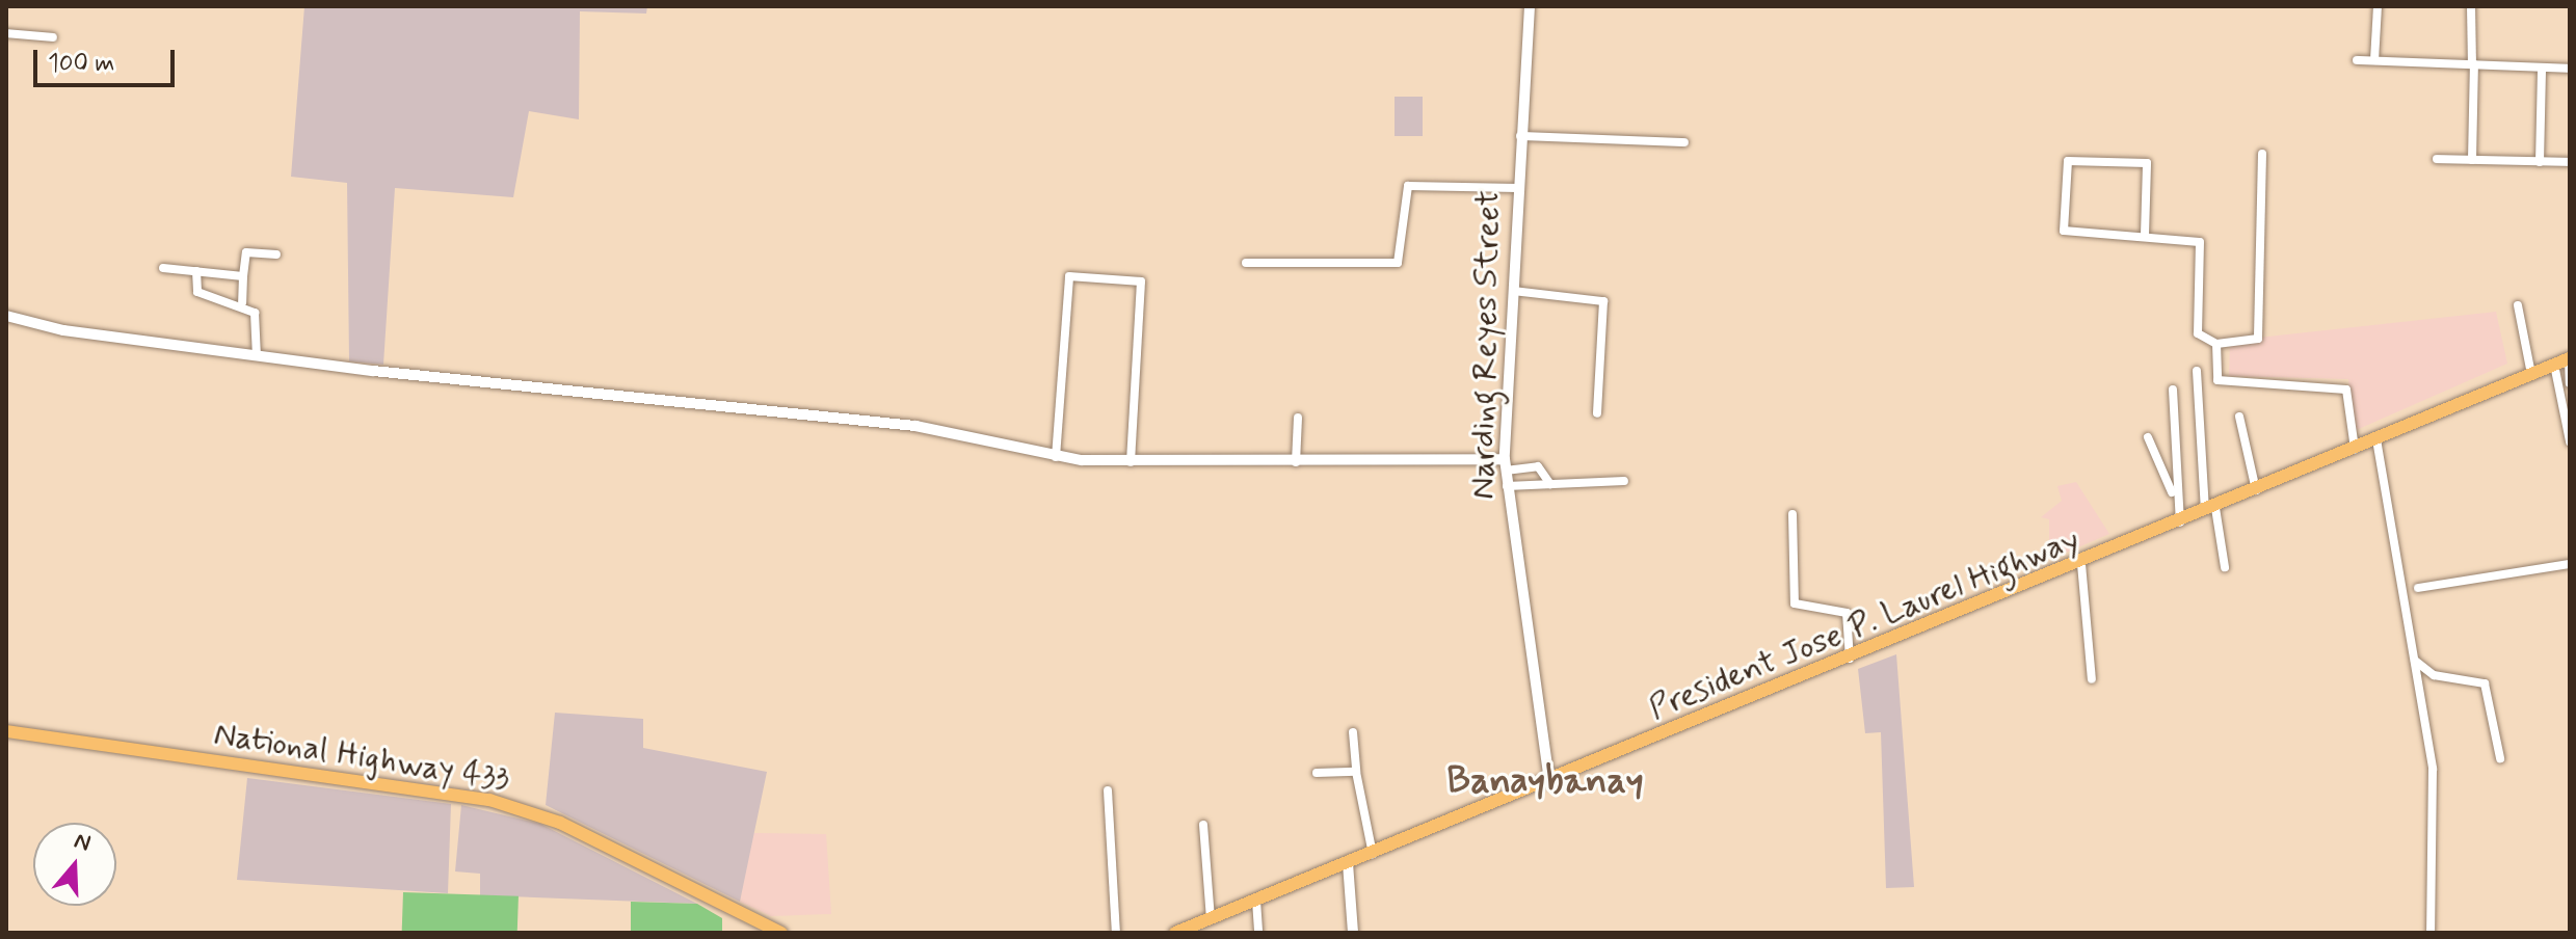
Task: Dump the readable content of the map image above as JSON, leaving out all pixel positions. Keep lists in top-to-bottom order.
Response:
{
  "streets": {
    "main road": ["President Jose P. Laurel Highway", "National Highway 433"],
    "street": ["Narding Reyes Street"]
  },
  "crossings": [
    ["Narding Reyes Street", "President Jose P. Laurel Highway"]
  ],
  "districts": ["Banaybanay"],
  "scale_bar": "100 m",
  "north": "top"
}
